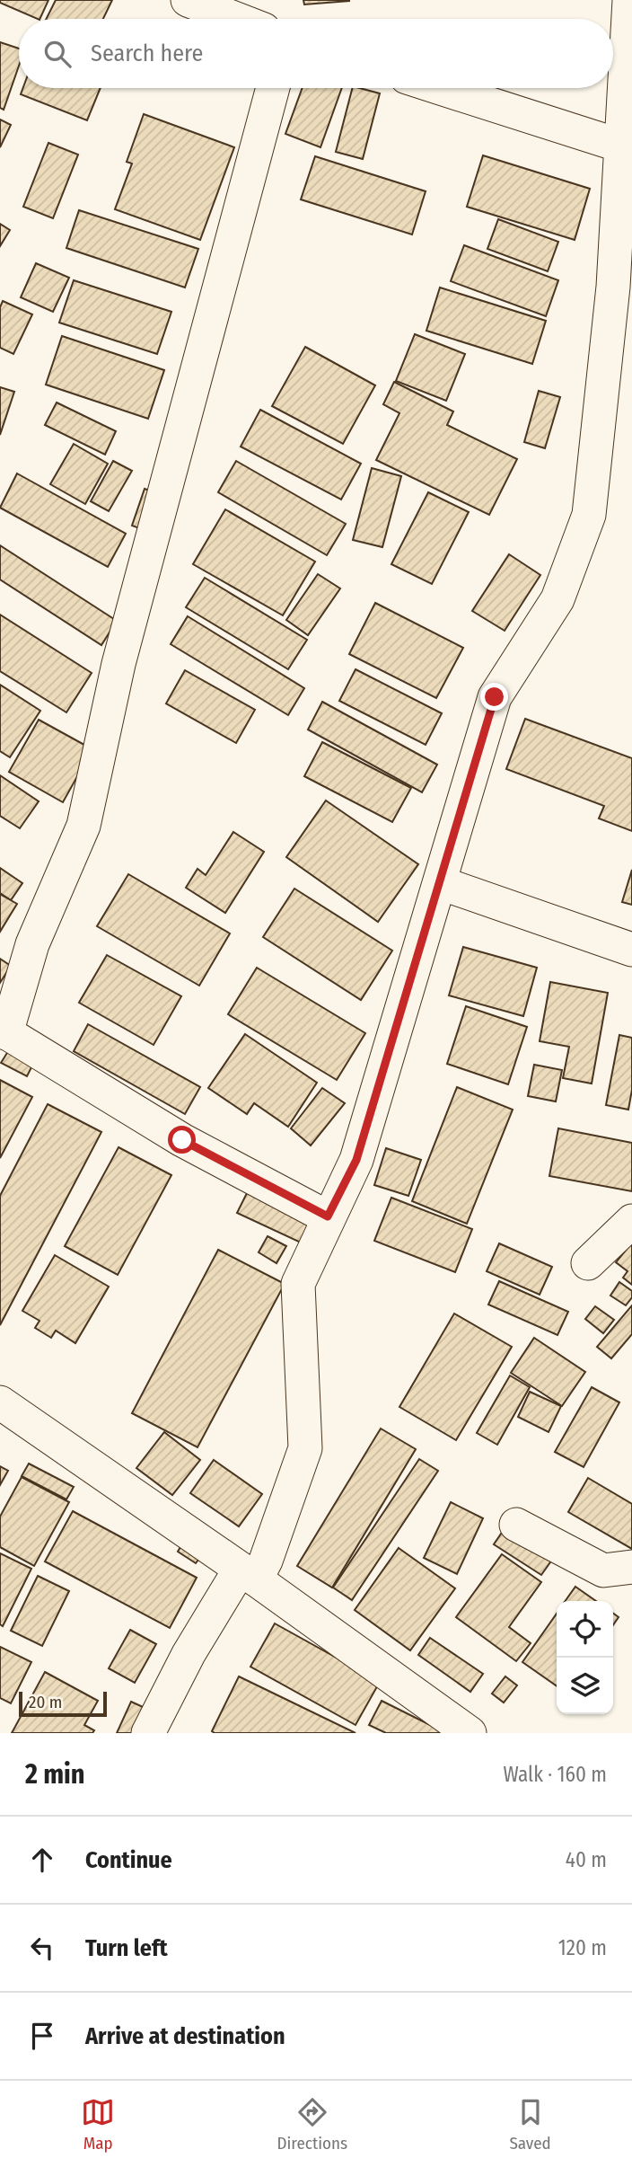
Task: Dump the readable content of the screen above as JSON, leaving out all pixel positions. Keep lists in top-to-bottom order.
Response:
{
  "scale_bar": "20 m",
  "page": {
    "search": "Search here",
    "scale": "20 m",
    "heading": ["2 min", "Walk · 160 m"],
    "list": [
      ["Continue", "40 m"],
      ["Turn left", "120 m"],
      "Arrive at destination"
    ],
    "nav": ["Map", "Directions", "Saved"]
  }
}
